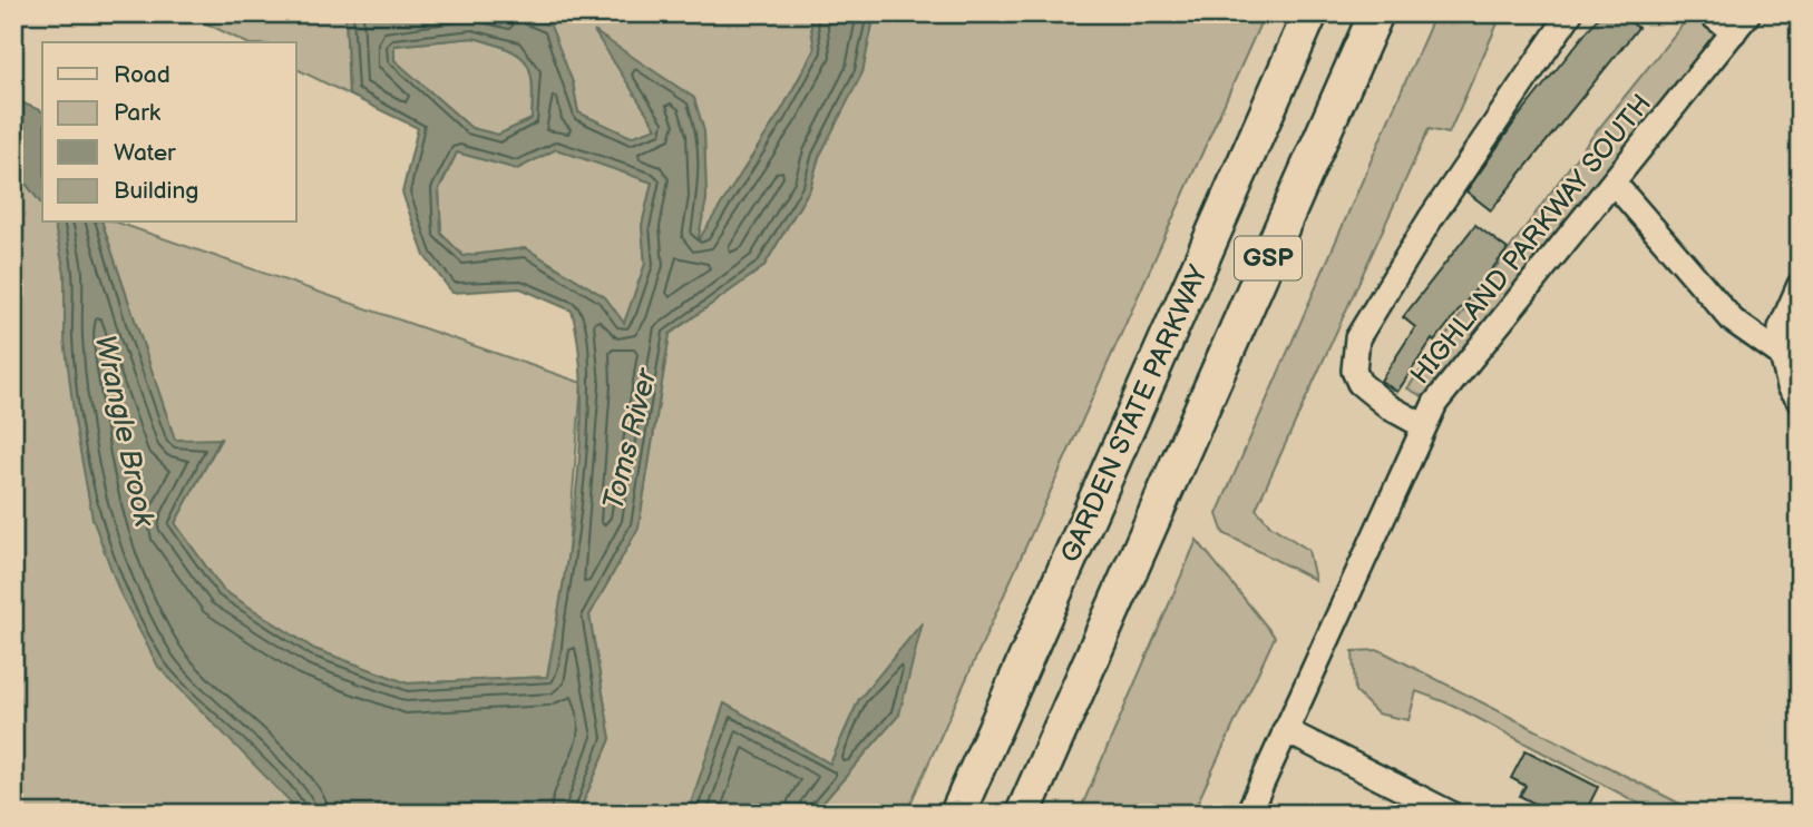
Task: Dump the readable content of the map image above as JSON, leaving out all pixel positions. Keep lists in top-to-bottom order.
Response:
{
  "streets": {
    "highway": ["GSP", "GARDEN STATE PARKWAY"],
    "street": ["HIGHLAND PARKWAY SOUTH"]
  },
  "water": ["Wrangle Brook", "Toms River"],
  "legend": [
    "Road",
    "Park",
    "Water",
    "Building"
  ]
}
